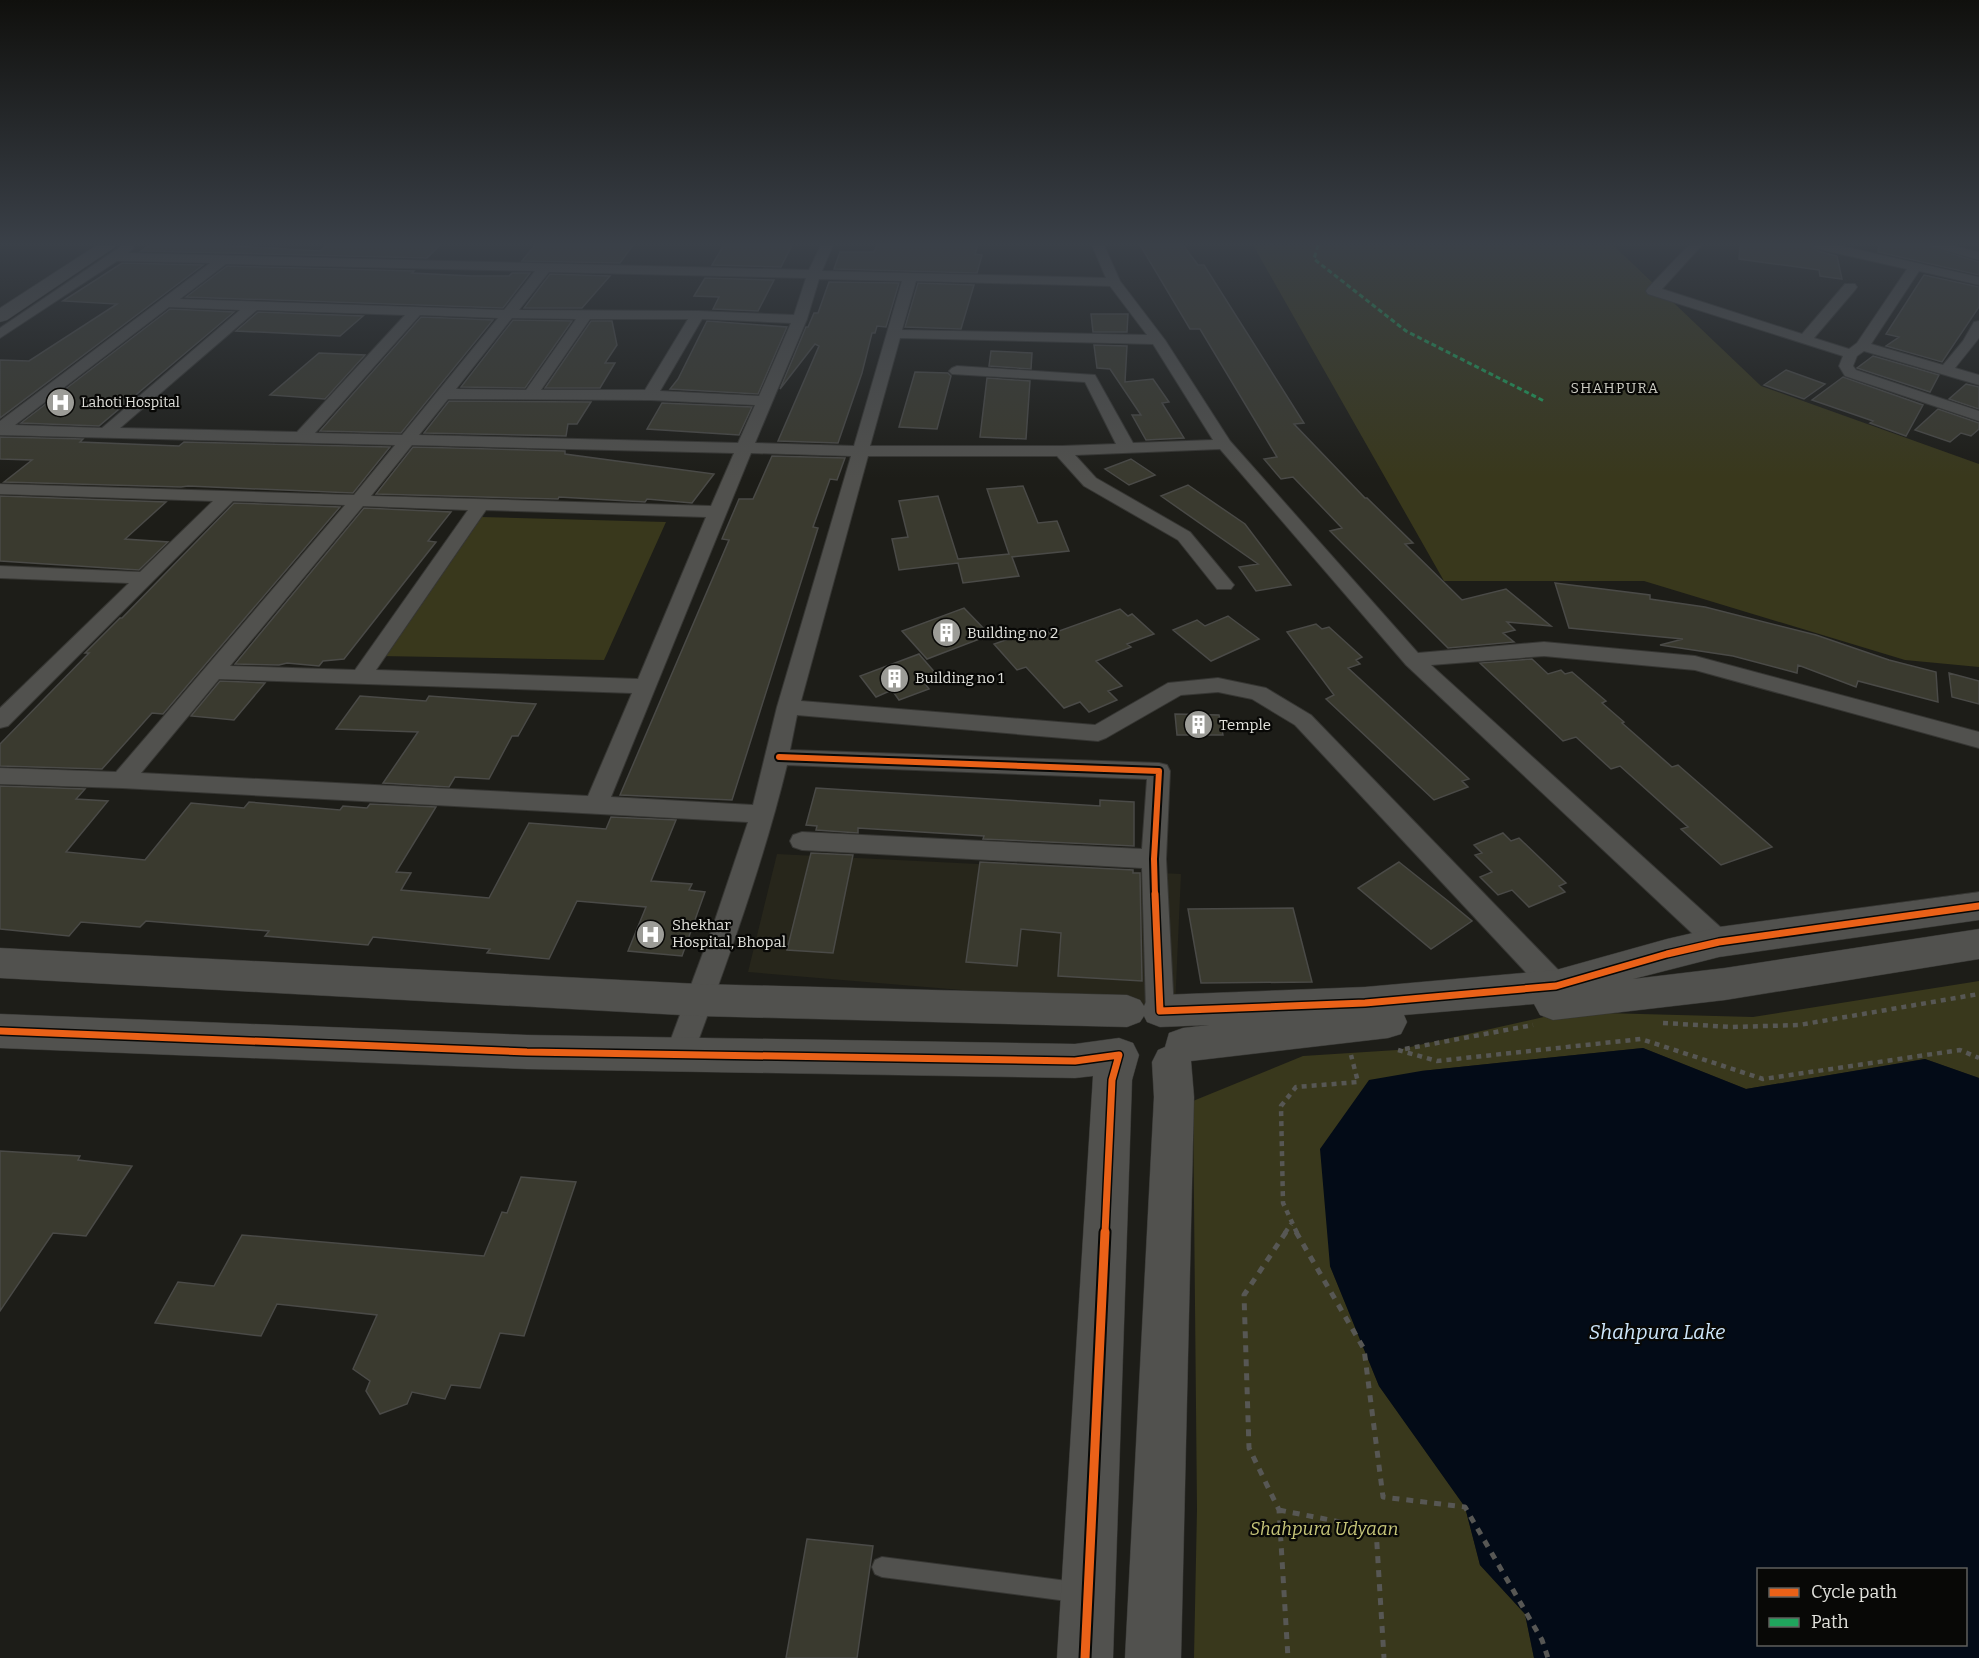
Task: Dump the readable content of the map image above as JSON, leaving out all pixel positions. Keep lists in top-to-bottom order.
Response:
{
  "districts": ["SHAHPURA"],
  "water": ["Shahpura Lake"],
  "parks": ["Shahpura Udyaan"],
  "places": {
    "hospital": ["Lahoti Hospital", "Shekhar Hospital, Bhopal"],
    "building": ["Building no 2", "Building no 1", "Temple"]
  },
  "legend": ["Cycle path", "Path"]
}
